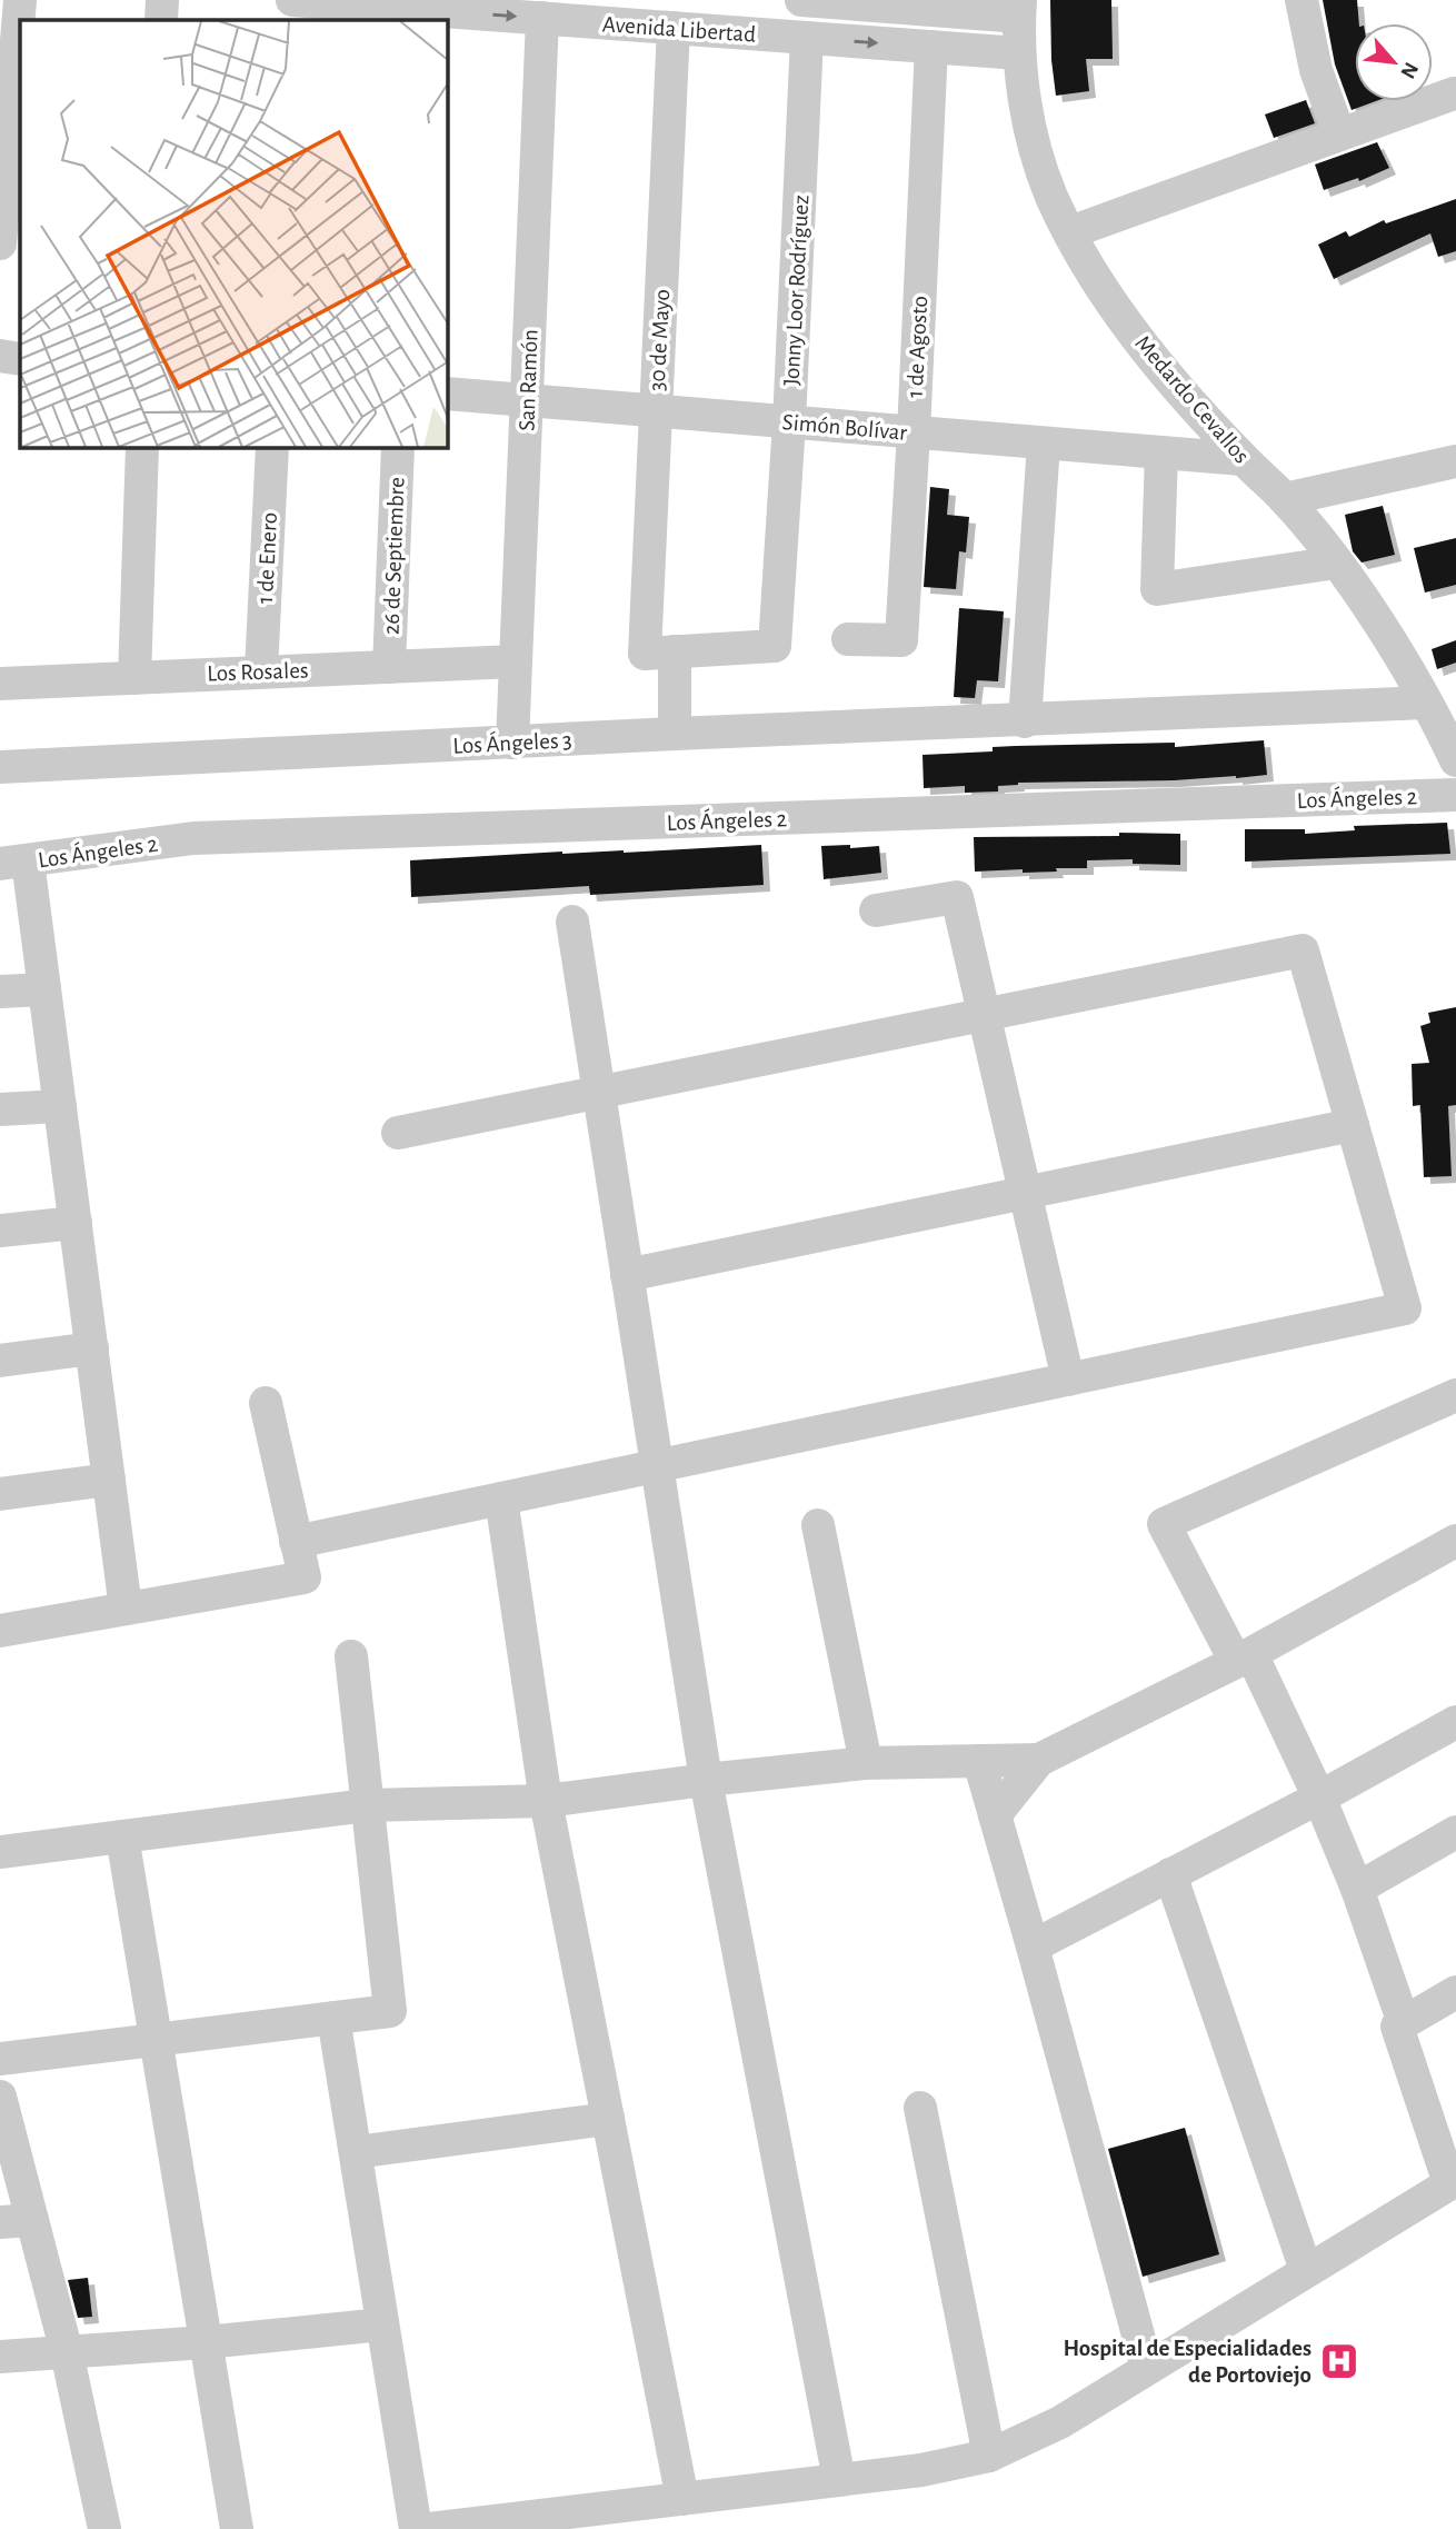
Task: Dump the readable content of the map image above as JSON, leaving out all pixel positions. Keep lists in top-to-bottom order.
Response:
{
  "streets": {
    "street": [
      "Avenida Libertad",
      "Jonny Loor Rodríguez",
      "30 de Mayo",
      "1 de Agosto",
      "San Ramón",
      "Medardo Cevallos",
      "Simón Bolívar",
      "26 de Septiembre",
      "1 de Enero",
      "Los Rosales",
      "Los Ángeles 3",
      "Los Ángeles 2"
    ]
  },
  "crossings": [
    ["Avenida Libertad", "Jonny Loor Rodríguez"],
    ["Avenida Libertad", "30 de Mayo"],
    ["Avenida Libertad", "1 de Agosto"],
    ["Avenida Libertad", "San Ramón"],
    ["Avenida Libertad", "Medardo Cevallos"],
    ["Jonny Loor Rodríguez", "30 de Mayo"],
    ["Jonny Loor Rodríguez", "Simón Bolívar"],
    ["30 de Mayo", "Simón Bolívar"],
    ["30 de Mayo", "Los Ángeles 3"],
    ["1 de Agosto", "Simón Bolívar"],
    ["San Ramón", "Simón Bolívar"],
    ["San Ramón", "Los Rosales"],
    ["San Ramón", "Los Ángeles 3"],
    ["Medardo Cevallos", "Simón Bolívar"],
    ["Medardo Cevallos", "Los Ángeles 3"],
    ["26 de Septiembre", "Los Rosales"],
    ["1 de Enero", "Los Rosales"]
  ],
  "places": {
    "hospital": ["Hospital de Especialidades de Portoviejo"]
  },
  "north": "bottom right"
}
